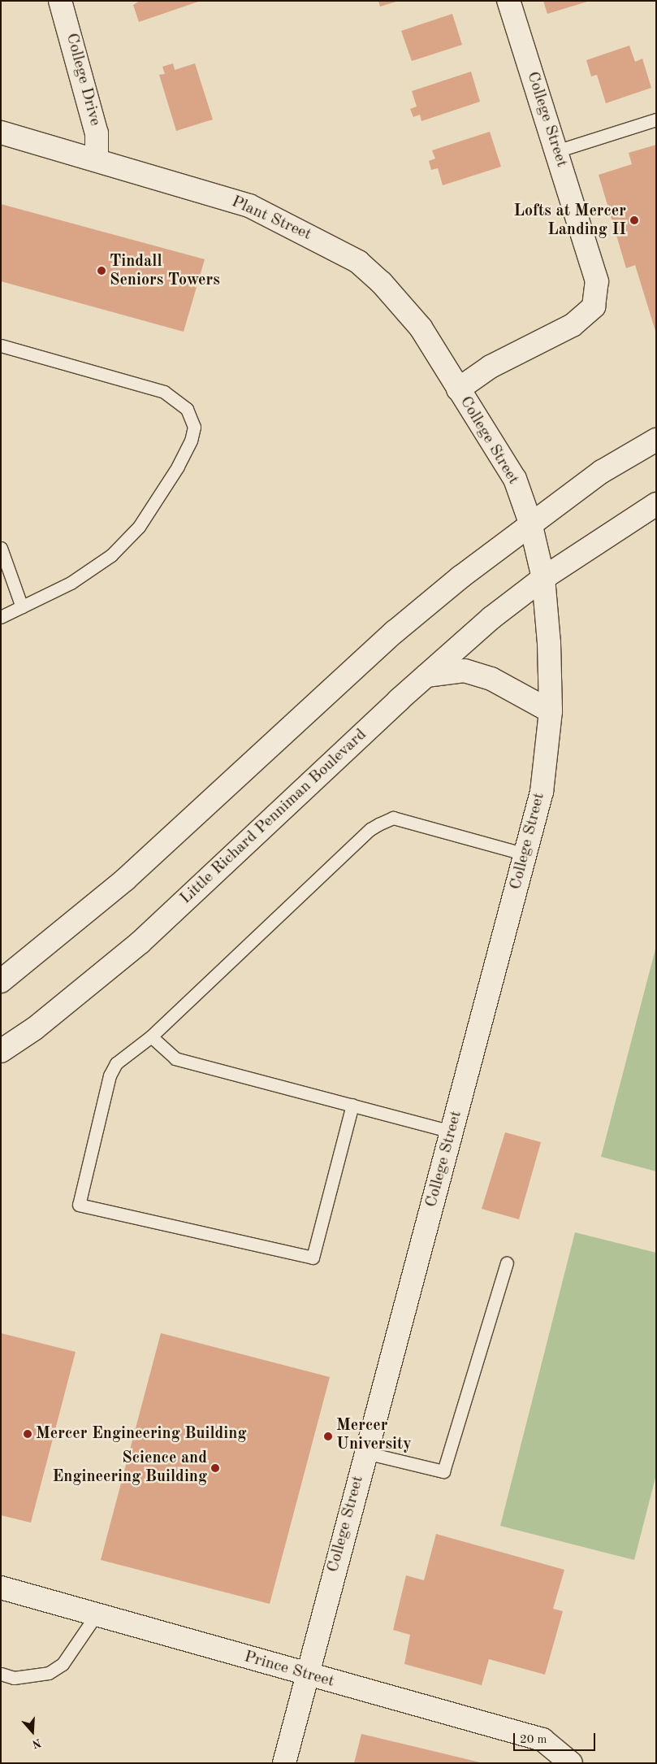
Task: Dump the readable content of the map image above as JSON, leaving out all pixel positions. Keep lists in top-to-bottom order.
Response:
{
  "streets": {
    "street": [
      "College Drive",
      "College Street",
      "Plant Street",
      "Little Richard Penniman Boulevard",
      "Prince Street"
    ]
  },
  "crossings": [
    ["College Drive", "Plant Street"],
    ["College Street", "Plant Street"],
    ["College Street", "Little Richard Penniman Boulevard"],
    ["College Street", "Prince Street"]
  ],
  "places": [
    "Lofts at Mercer Landing II",
    "Tindall Seniors Towers",
    "Mercer Engineering Building",
    "Mercer University",
    "Science and Engineering Building"
  ],
  "scale_bar": "20 m",
  "north": "bottom"
}
